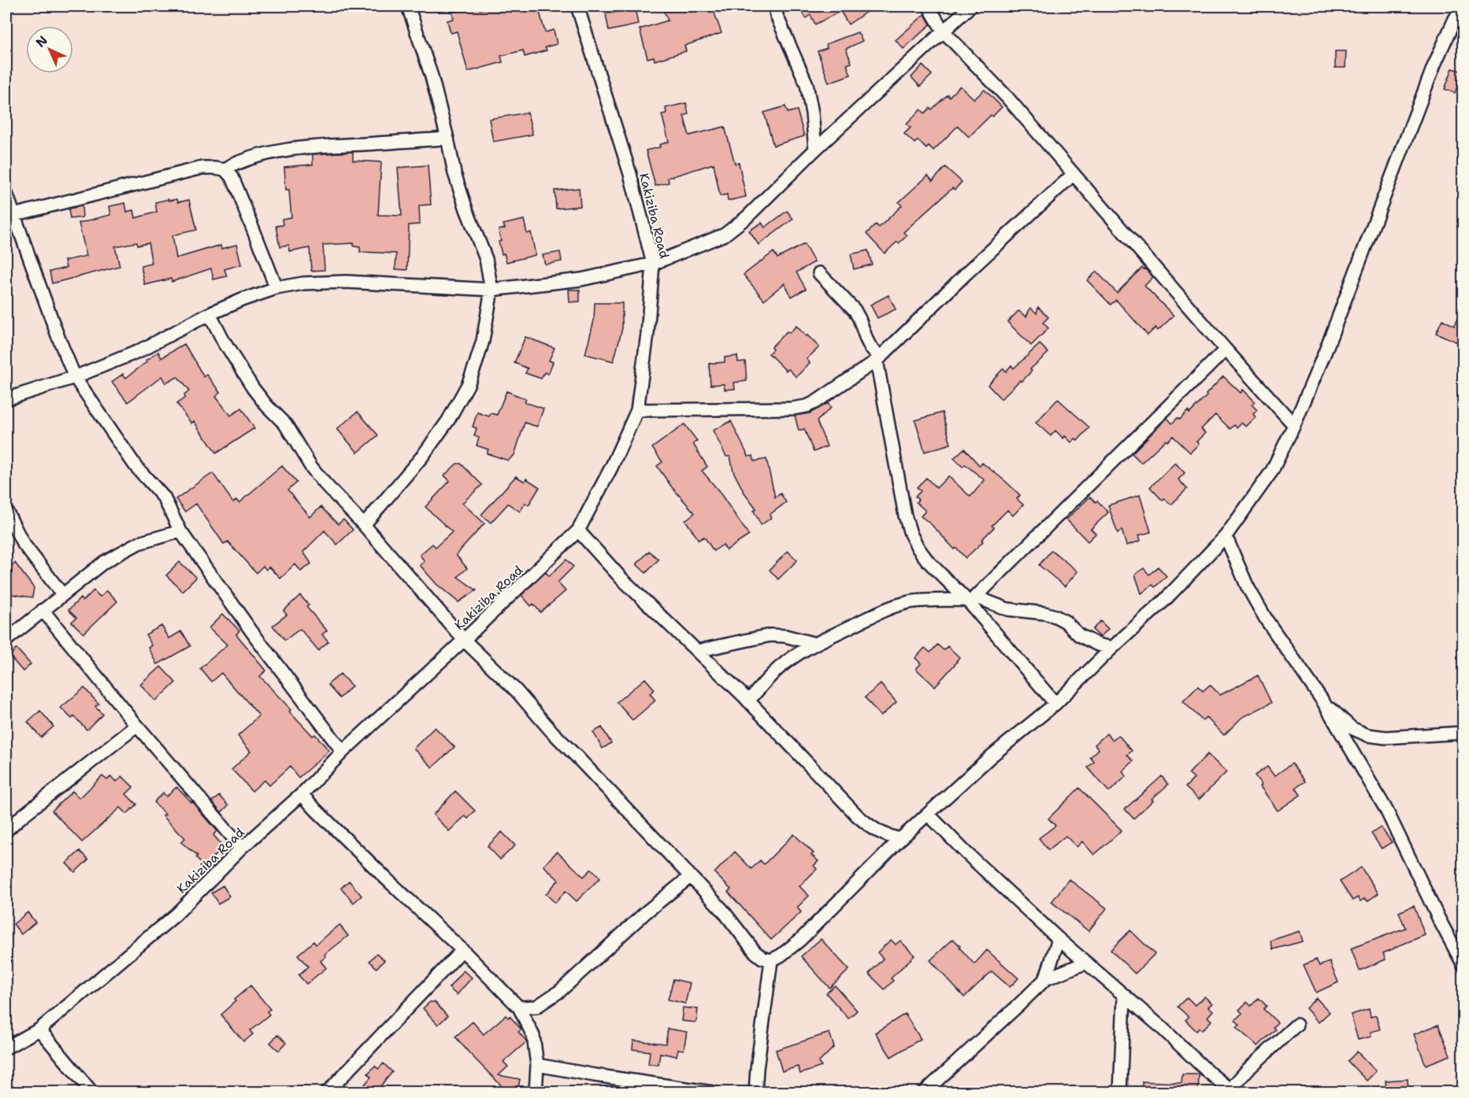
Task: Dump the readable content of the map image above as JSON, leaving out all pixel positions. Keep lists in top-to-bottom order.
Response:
{
  "streets": {
    "street": ["Kakiziba Road"]
  },
  "north": "top left"
}
